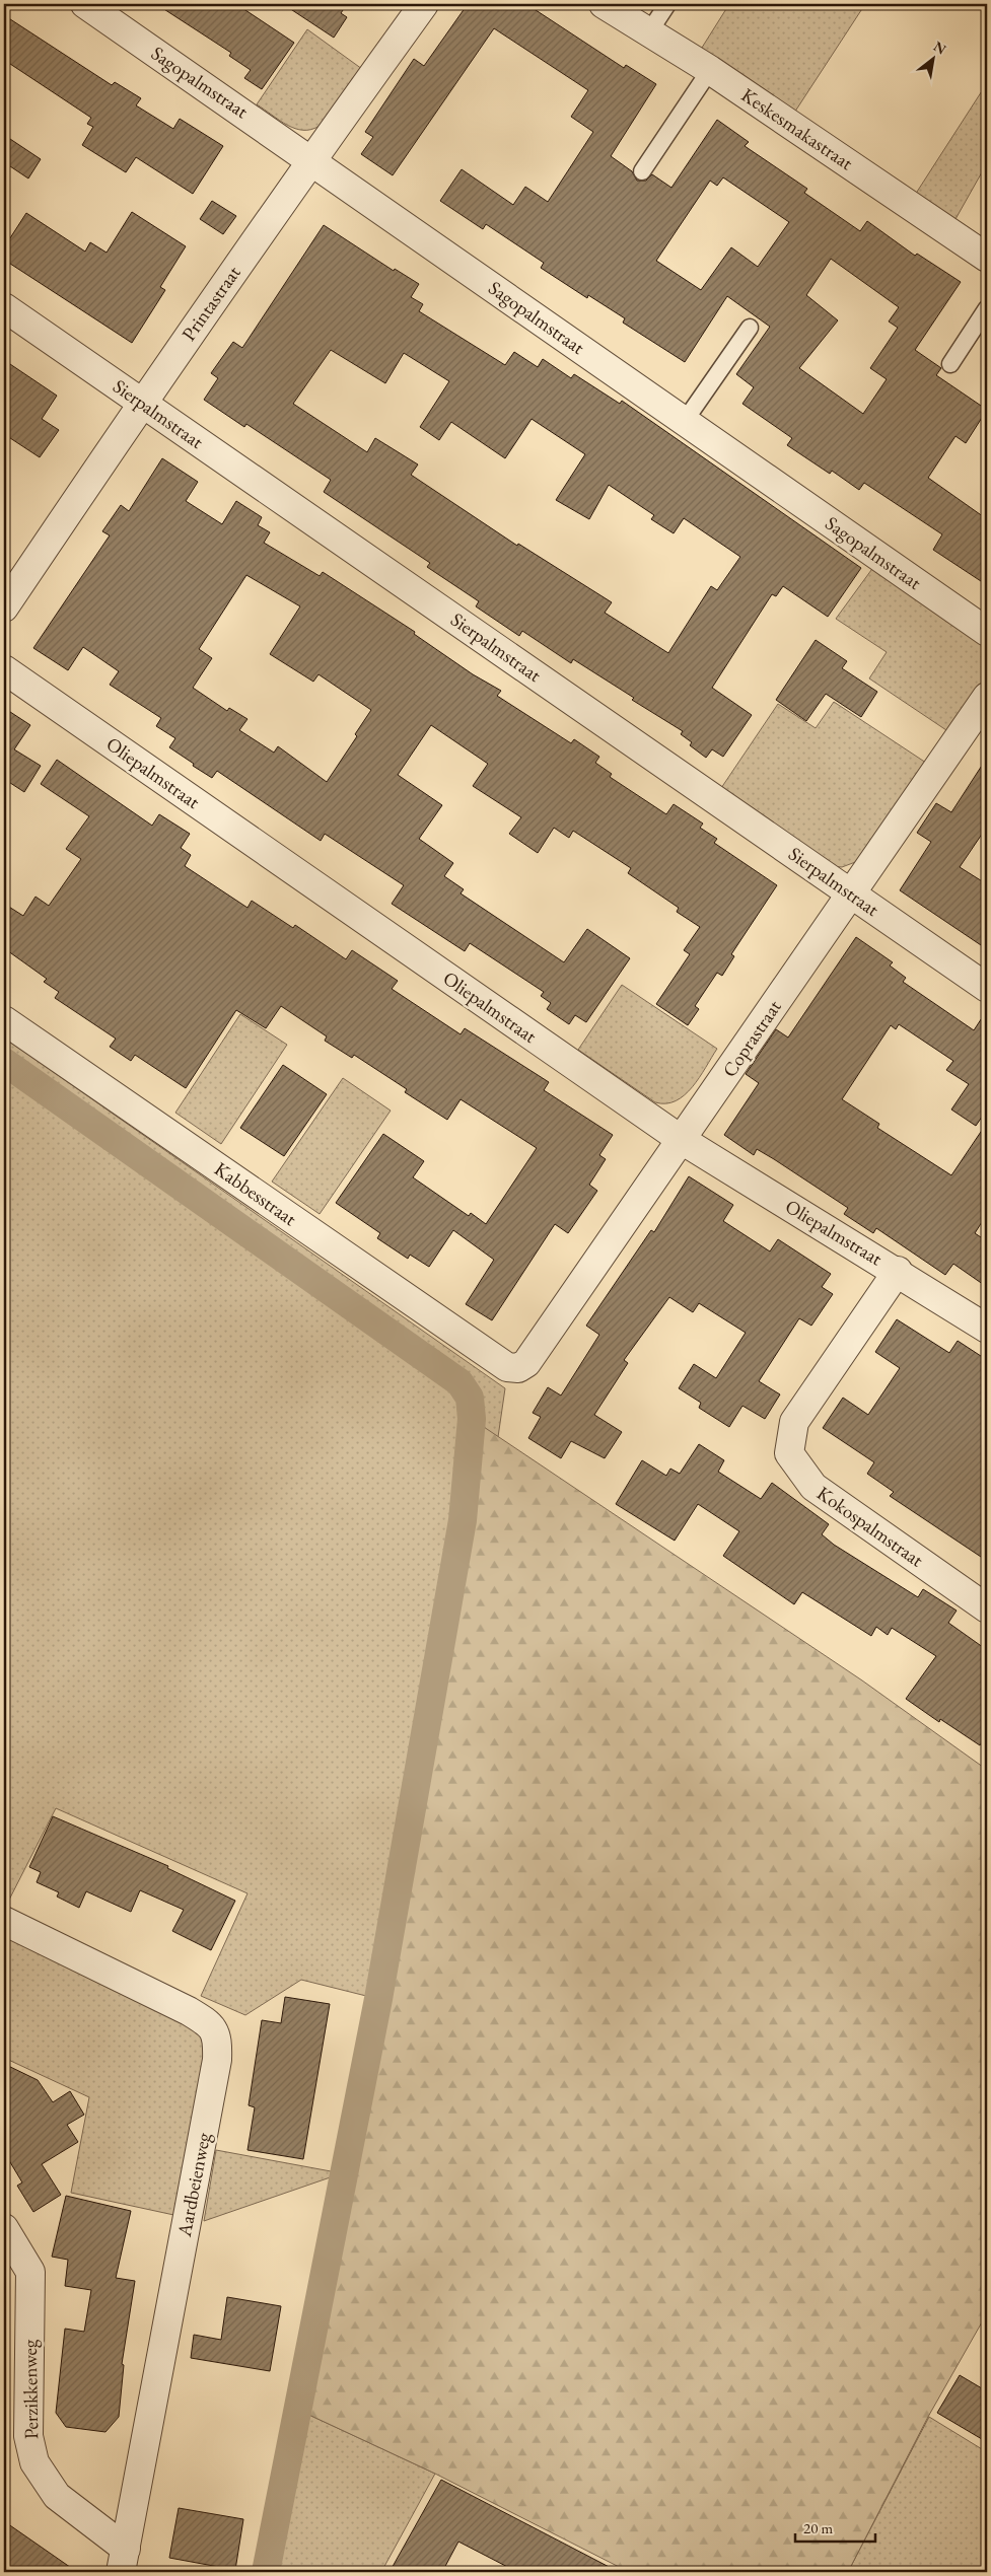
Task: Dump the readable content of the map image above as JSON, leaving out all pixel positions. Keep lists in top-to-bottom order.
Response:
{
  "streets": {
    "street": [
      "Sagopalmstraat",
      "Keskesmakastraat",
      "Printastraat",
      "Sierpalmstraat",
      "Oliepalmstraat",
      "Coprastraat",
      "Kabbesstraat",
      "Kokospalmstraat",
      "Aardbeienweg",
      "Perzikkenweg"
    ]
  },
  "crossings": [
    ["Sagopalmstraat", "Printastraat"],
    ["Printastraat", "Sierpalmstraat"],
    ["Sierpalmstraat", "Coprastraat"],
    ["Oliepalmstraat", "Coprastraat"],
    ["Oliepalmstraat", "Kokospalmstraat"],
    ["Coprastraat", "Kabbesstraat"],
    ["Aardbeienweg", "Perzikkenweg"]
  ],
  "scale_bar": "20 m",
  "north": "top right"
}
